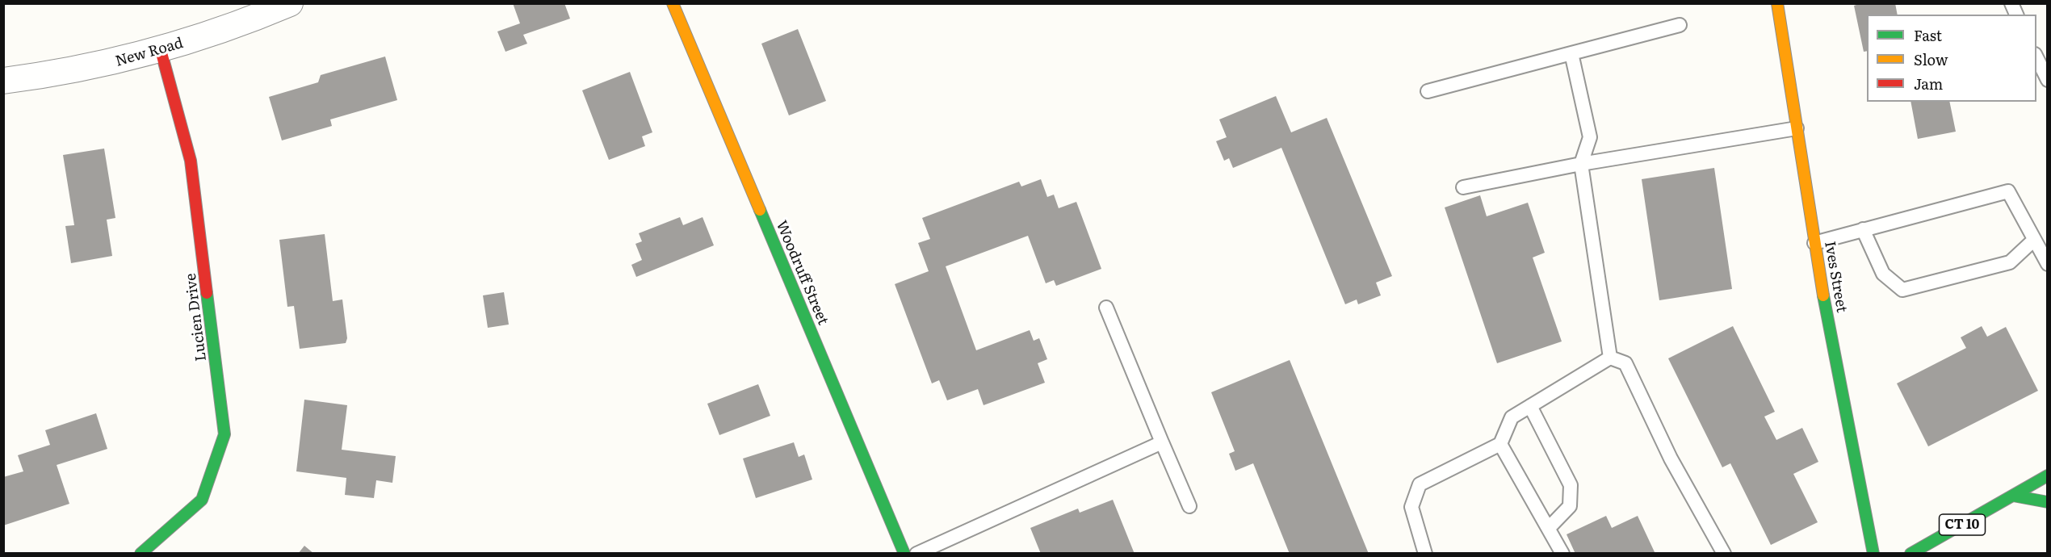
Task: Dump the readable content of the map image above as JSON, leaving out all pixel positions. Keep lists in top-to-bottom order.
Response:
{
  "streets": {
    "main road": [
      "Woodruff Street",
      "Ives Street",
      "Lucien Drive",
      "CT 10"
    ],
    "street": ["New Road"]
  },
  "crossings": [
    ["New Road", "Lucien Drive"]
  ],
  "legend": ["Fast", "Slow", "Jam"]
}
